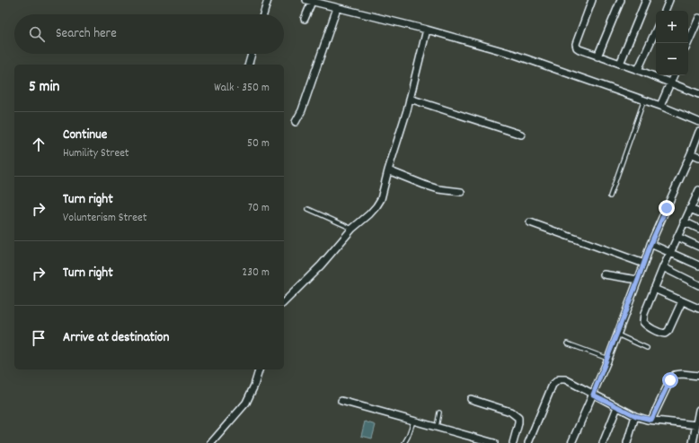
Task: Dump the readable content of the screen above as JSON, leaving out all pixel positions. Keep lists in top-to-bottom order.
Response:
{
  "page": {
    "map_buttons": ["+", "−"],
    "search": "Search here",
    "heading": ["5 min", "Walk · 350 m"],
    "list": [
      ["Continue", "Humility Street", "50 m"],
      ["Turn right", "Volunterism Street", "70 m"],
      ["Turn right", "230 m"],
      "Arrive at destination"
    ]
  }
}
